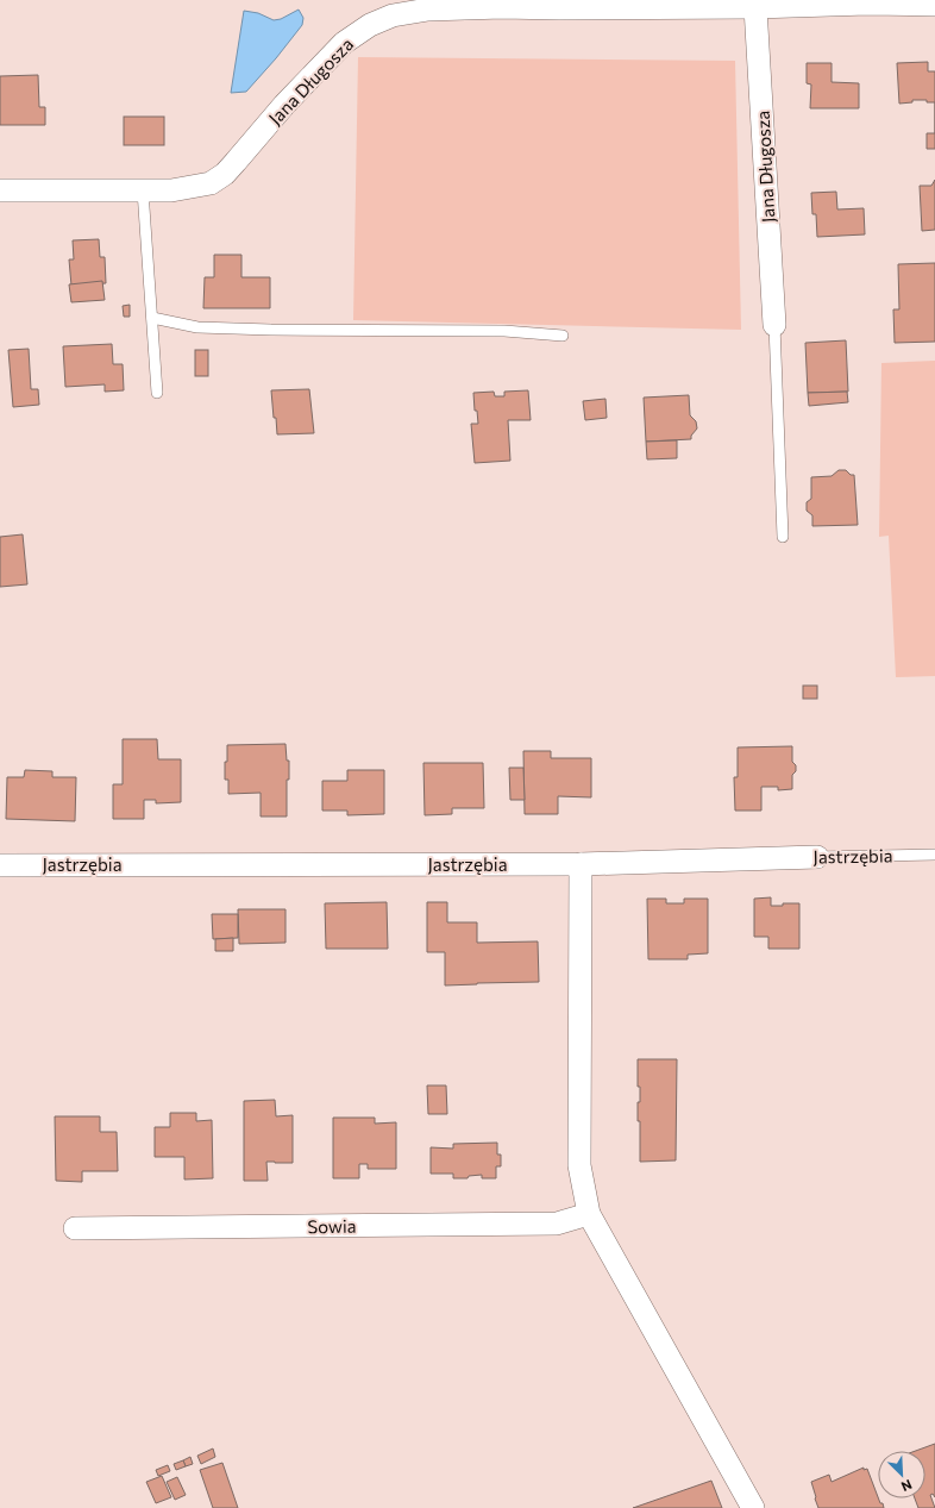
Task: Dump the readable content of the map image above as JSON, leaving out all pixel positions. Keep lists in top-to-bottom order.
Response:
{
  "streets": {
    "street": ["Jana Długosza", "Jastrzębia", "Sowia"]
  },
  "north": "bottom right"
}
